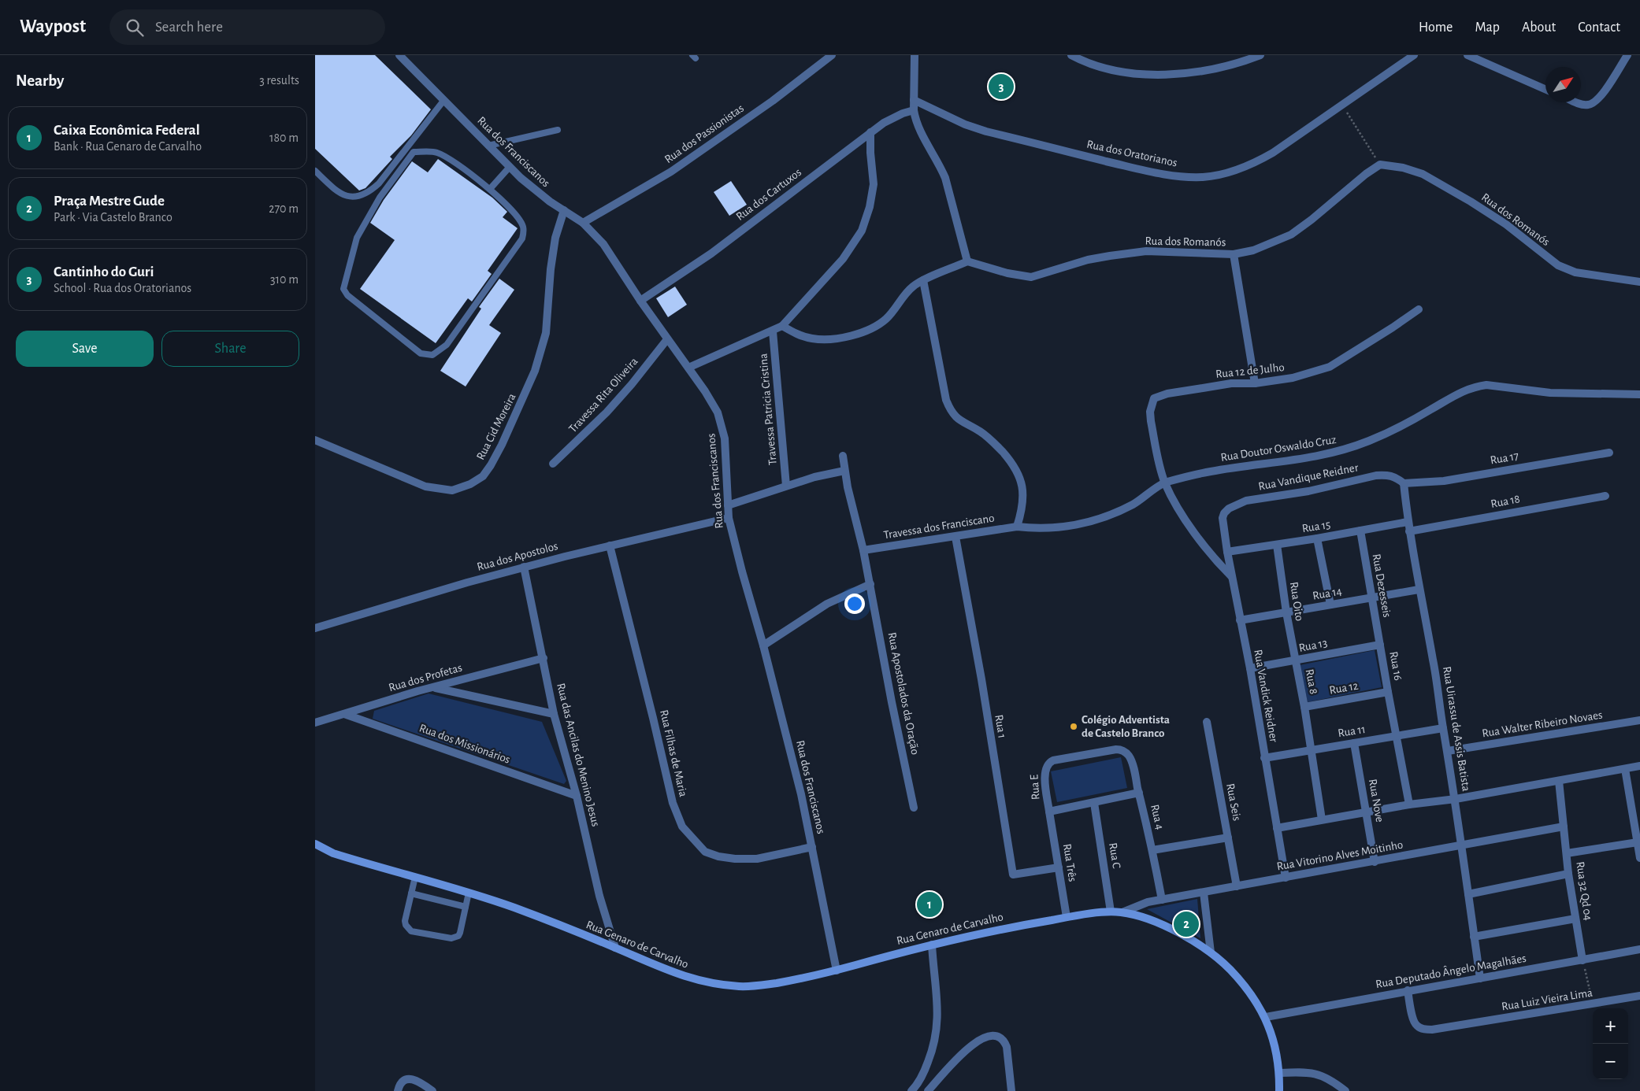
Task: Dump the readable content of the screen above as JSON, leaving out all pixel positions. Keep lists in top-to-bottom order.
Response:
{
  "streets": {
    "main road": ["Rua Genaro de Carvalho"],
    "street": [
      "Rua dos Passionistas",
      "Rua dos Franciscanos",
      "Rua dos Oratorianos",
      "Rua dos Cartuxos",
      "Rua dos Romanós",
      "Rua 12 de Julho",
      "Travessa Rita Oliveira",
      "Travessa Patricia Cristina",
      "Rua Cid Moreira",
      "Rua Doutor Oswaldo Cruz",
      "Rua 17",
      "Rua Vandique Reidner",
      "Rua 18",
      "Travessa dos Franciscano",
      "Rua 15",
      "Rua dos Apostolos",
      "Rua Dezesseis",
      "Rua 14",
      "Rua Oito",
      "Rua 13",
      "Rua 16",
      "Rua dos Profetas",
      "Rua 8",
      "Rua 12",
      "Rua Apostolados da Oração",
      "Rua Vandick Reidner",
      "Rua Walter Ribeiro Novaes",
      "Rua 1",
      "Rua Uirassu de Assis Batista",
      "Rua 11",
      "Rua dos Missionários",
      "Rua Filhas de Maria",
      "Rua das Ancilas do Menino Jesus",
      "Rua E",
      "Rua Nove",
      "Rua Seis",
      "Rua 4",
      "Rua C",
      "Rua Vitorino Alves Moitinho",
      "Rua Três",
      "Rua 32 Qd 04",
      "Rua Deputado Ângelo Magalhães",
      "Rua Luiz Vieira Lima"
    ]
  },
  "crossings": [
    ["Rua dos Passionistas", "Rua dos Franciscanos"],
    ["Rua dos Franciscanos", "Rua dos Cartuxos"],
    ["Rua dos Franciscanos", "Travessa Rita Oliveira"],
    ["Rua dos Franciscanos", "Rua Cid Moreira"],
    ["Rua dos Franciscanos", "Rua dos Apostolos"],
    ["Rua dos Franciscanos", "Rua Filhas de Maria"],
    ["Rua dos Franciscanos", "Rua Genaro de Carvalho"],
    ["Rua 12 de Julho", "Rua Doutor Oswaldo Cruz"],
    ["Rua 12 de Julho", "Travessa dos Franciscano"],
    ["Rua Doutor Oswaldo Cruz", "Travessa dos Franciscano"],
    ["Rua 17", "Rua Vandique Reidner"],
    ["Rua 17", "Rua Uirassu de Assis Batista"],
    ["Rua Vandique Reidner", "Rua Vandick Reidner"],
    ["Rua Vandique Reidner", "Rua Uirassu de Assis Batista"],
    ["Rua 18", "Rua Uirassu de Assis Batista"],
    ["Travessa dos Franciscano", "Rua Apostolados da Oração"],
    ["Travessa dos Franciscano", "Rua 1"],
    ["Rua 15", "Rua Dezesseis"],
    ["Rua 15", "Rua Oito"],
    ["Rua 15", "Rua Vandick Reidner"],
    ["Rua 15", "Rua Uirassu de Assis Batista"],
    ["Rua dos Apostolos", "Rua Filhas de Maria"],
    ["Rua dos Apostolos", "Rua das Ancilas do Menino Jesus"],
    ["Rua Dezesseis", "Rua 14"],
    ["Rua Dezesseis", "Rua 13"],
    ["Rua Dezesseis", "Rua 16"],
    ["Rua 14", "Rua Oito"],
    ["Rua 14", "Rua Vandick Reidner"],
    ["Rua 14", "Rua Uirassu de Assis Batista"],
    ["Rua Oito", "Rua 13"],
    ["Rua Oito", "Rua 8"],
    ["Rua 13", "Rua 16"],
    ["Rua 13", "Rua 8"],
    ["Rua 13", "Rua Vandick Reidner"],
    ["Rua 16", "Rua 12"],
    ["Rua dos Profetas", "Rua dos Missionários"],
    ["Rua dos Profetas", "Rua das Ancilas do Menino Jesus"],
    ["Rua 8", "Rua 12"],
    ["Rua Vandick Reidner", "Rua 11"],
    ["Rua Vandick Reidner", "Rua Vitorino Alves Moitinho"],
    ["Rua Walter Ribeiro Novaes", "Rua Uirassu de Assis Batista"],
    ["Rua 1", "Rua Três"],
    ["Rua Uirassu de Assis Batista", "Rua 11"],
    ["Rua Uirassu de Assis Batista", "Rua Vitorino Alves Moitinho"],
    ["Rua Uirassu de Assis Batista", "Rua Deputado Ângelo Magalhães"],
    ["Rua 11", "Rua Nove"],
    ["Rua dos Missionários", "Rua das Ancilas do Menino Jesus"],
    ["Rua das Ancilas do Menino Jesus", "Rua Genaro de Carvalho"],
    ["Rua E", "Rua 4"],
    ["Rua E", "Rua C"],
    ["Rua E", "Rua Três"],
    ["Rua Nove", "Rua Vitorino Alves Moitinho"],
    ["Rua Seis", "Rua Vitorino Alves Moitinho"],
    ["Rua 4", "Rua Vitorino Alves Moitinho"],
    ["Rua C", "Rua Genaro de Carvalho"],
    ["Rua Vitorino Alves Moitinho", "Rua 32 Qd 04"],
    ["Rua Vitorino Alves Moitinho", "Rua Genaro de Carvalho"],
    ["Rua Três", "Rua Genaro de Carvalho"],
    ["Rua 32 Qd 04", "Rua Deputado Ângelo Magalhães"],
    ["Rua Genaro de Carvalho", "Rua Deputado Ângelo Magalhães"],
    ["Rua Deputado Ângelo Magalhães", "Rua Luiz Vieira Lima"]
  ],
  "places": ["Colégio Adventista de Castelo Branco"],
  "north": "top right",
  "page": {
    "header": "Waypost",
    "search": "Search here",
    "nav": [
      "Home",
      "Map",
      "About",
      "Contact"
    ],
    "heading": ["Nearby", "3 results"],
    "pins": ["3", "1", "2"],
    "list": [
      {
        "mark": "1",
        "name": "Caixa Econômica Federal",
        "note": "Bank · Rua Genaro de Carvalho",
        "value": "180 m"
      },
      {
        "mark": "2",
        "name": "Praça Mestre Gude",
        "note": "Park · Via Castelo Branco",
        "value": "270 m"
      },
      {
        "mark": "3",
        "name": "Cantinho do Guri",
        "note": "School · Rua dos Oratorianos",
        "value": "310 m"
      }
    ],
    "buttons": ["Save", "Share"],
    "map_buttons": ["+", "−"]
  }
}
